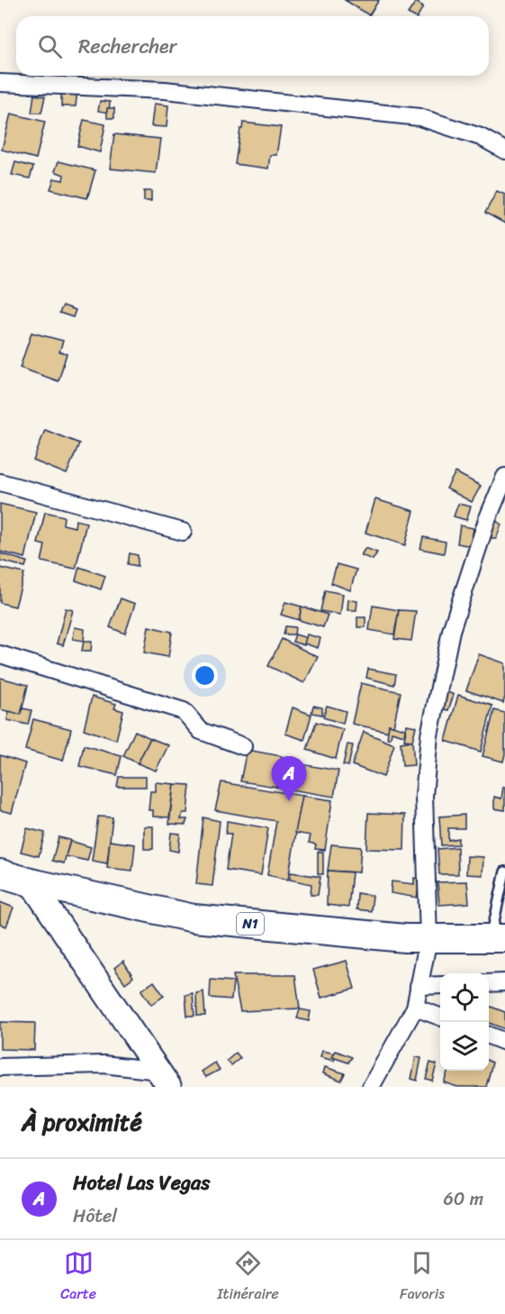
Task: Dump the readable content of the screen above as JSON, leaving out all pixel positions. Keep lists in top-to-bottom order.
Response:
{
  "streets": {
    "highway": ["N1"]
  },
  "page": {
    "search": "Rechercher",
    "pins": "A",
    "heading": "À proximité",
    "list": [
      {
        "mark": "A",
        "name": "Hotel Las Vegas",
        "note": "Hôtel",
        "value": "60 m"
      }
    ],
    "nav": ["Carte", "Itinéraire", "Favoris"]
  }
}
